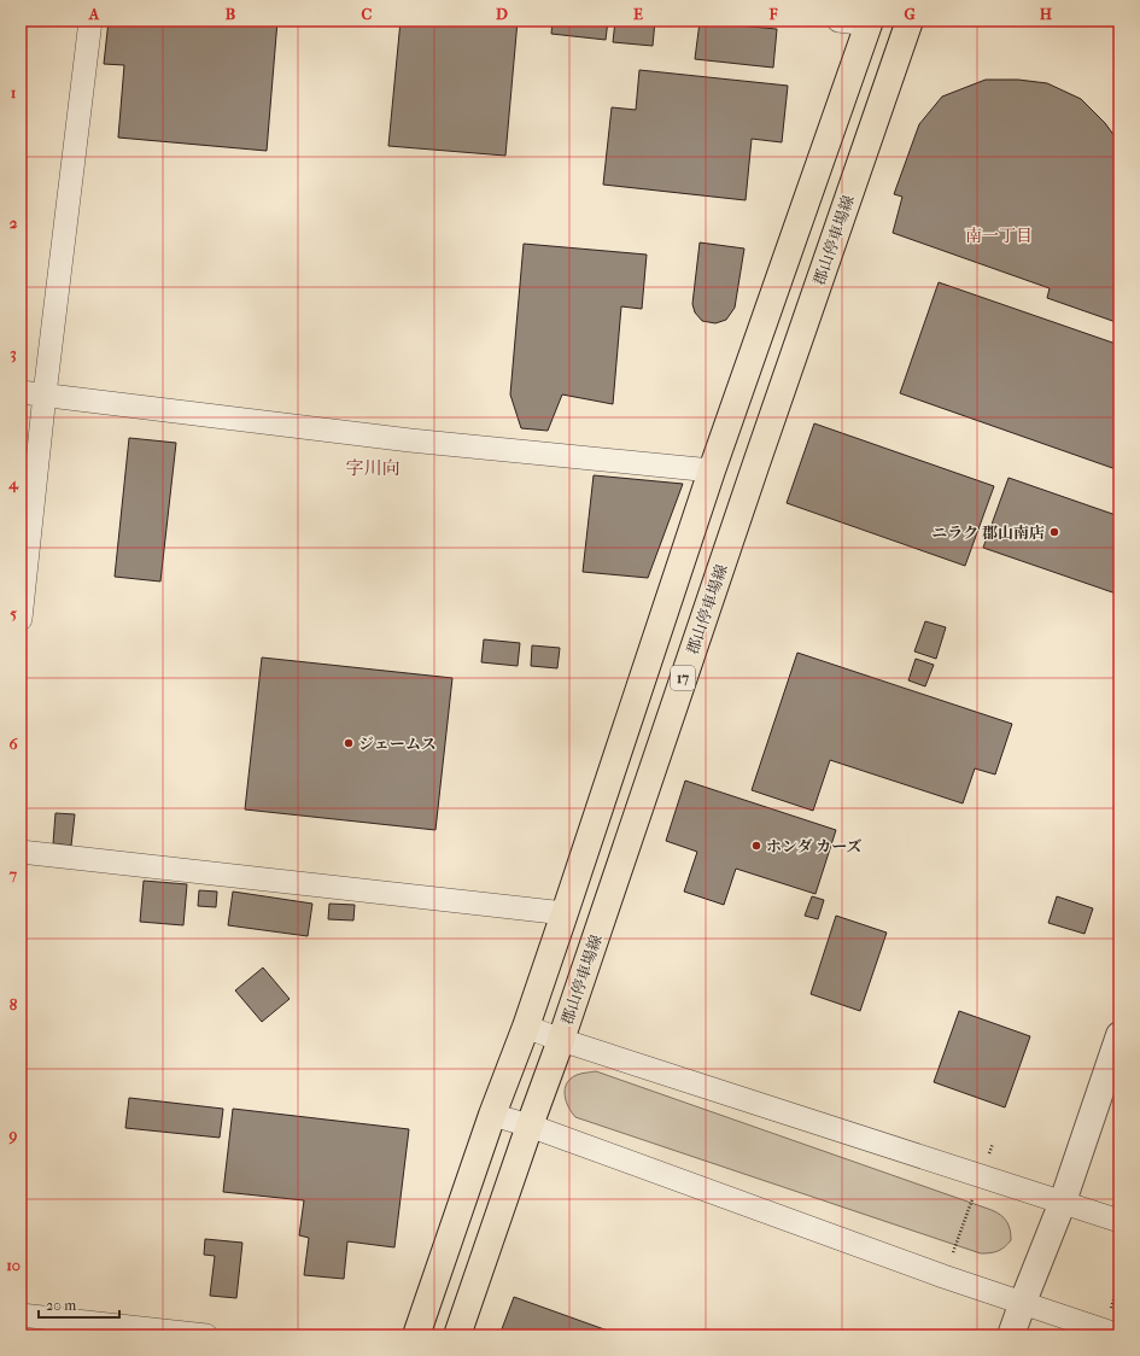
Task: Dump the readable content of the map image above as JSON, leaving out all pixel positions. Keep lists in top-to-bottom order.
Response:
{
  "streets": {
    "main road": ["郡山停車場線", "17"]
  },
  "districts": ["南一丁目", "字川向"],
  "places": ["ニラク 郡山南店", "ジェームス", "ホンダ カーズ"],
  "scale_bar": "20 m",
  "grid": {
    "columns": [
      "A",
      "B",
      "C",
      "D",
      "E",
      "F",
      "G",
      "H"
    ],
    "rows": [
      "1",
      "2",
      "3",
      "4",
      "5",
      "6",
      "7",
      "8",
      "9",
      "10"
    ]
  }
}
